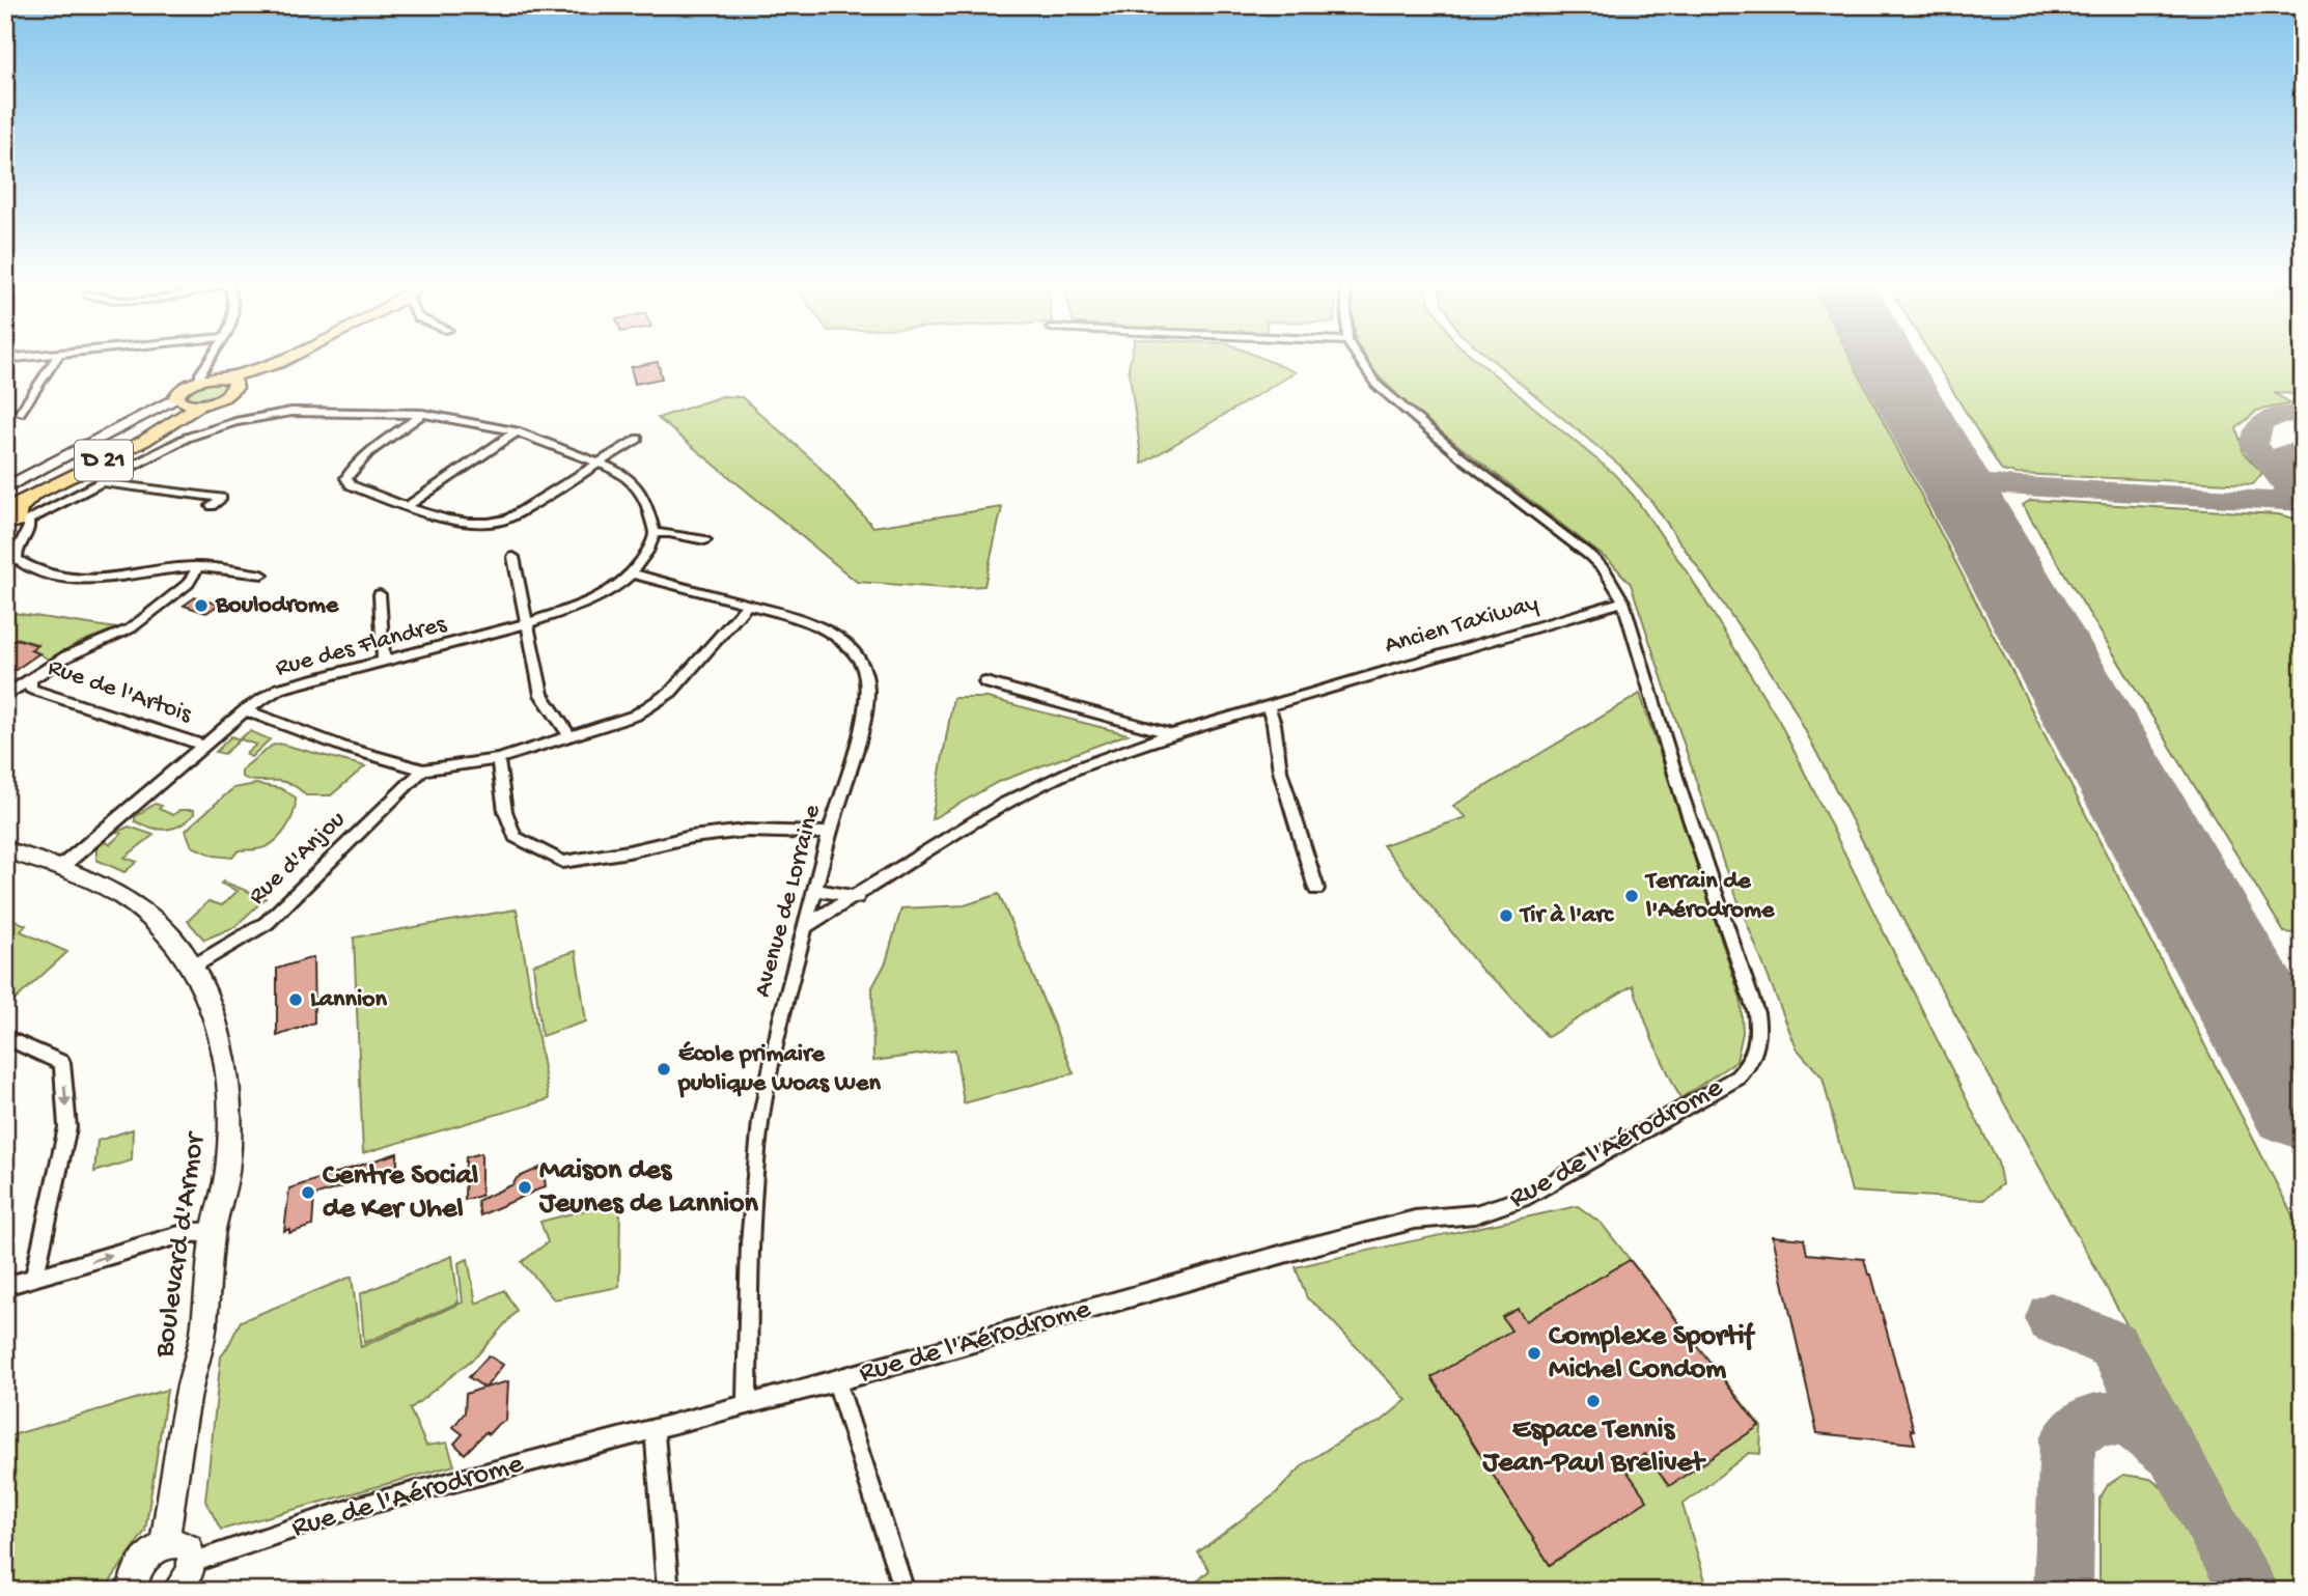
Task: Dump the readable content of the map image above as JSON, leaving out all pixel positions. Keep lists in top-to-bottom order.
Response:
{
  "streets": {
    "main road": ["D 21", "Boulevard d'Armor"],
    "street": [
      "Ancien Taxiway",
      "Rue des Flandres",
      "Rue de l'Artois",
      "Rue d'Anjou",
      "Avenue de Lorraine",
      "Rue de l'Aérodrome"
    ]
  },
  "crossings": [
    ["Ancien Taxiway", "Avenue de Lorraine"],
    ["Ancien Taxiway", "Rue de l'Aérodrome"],
    ["Rue des Flandres", "Rue de l'Artois"],
    ["Rue des Flandres", "Avenue de Lorraine"],
    ["Rue des Flandres", "Boulevard d'Armor"],
    ["Rue d'Anjou", "Boulevard d'Armor"],
    ["Avenue de Lorraine", "Rue de l'Aérodrome"]
  ],
  "places": [
    "Boulodrome",
    "Terrain de l'Aérodrome",
    "Tir à l'arc",
    "Lannion",
    "École primaire publique Woas Wen",
    "Maison des Jeunes de Lannion",
    "Centre Social de Ker Uhel",
    "Complexe Sportif Michel Condom",
    "Espace Tennis Jean-Paul Brelivet"
  ]
}
